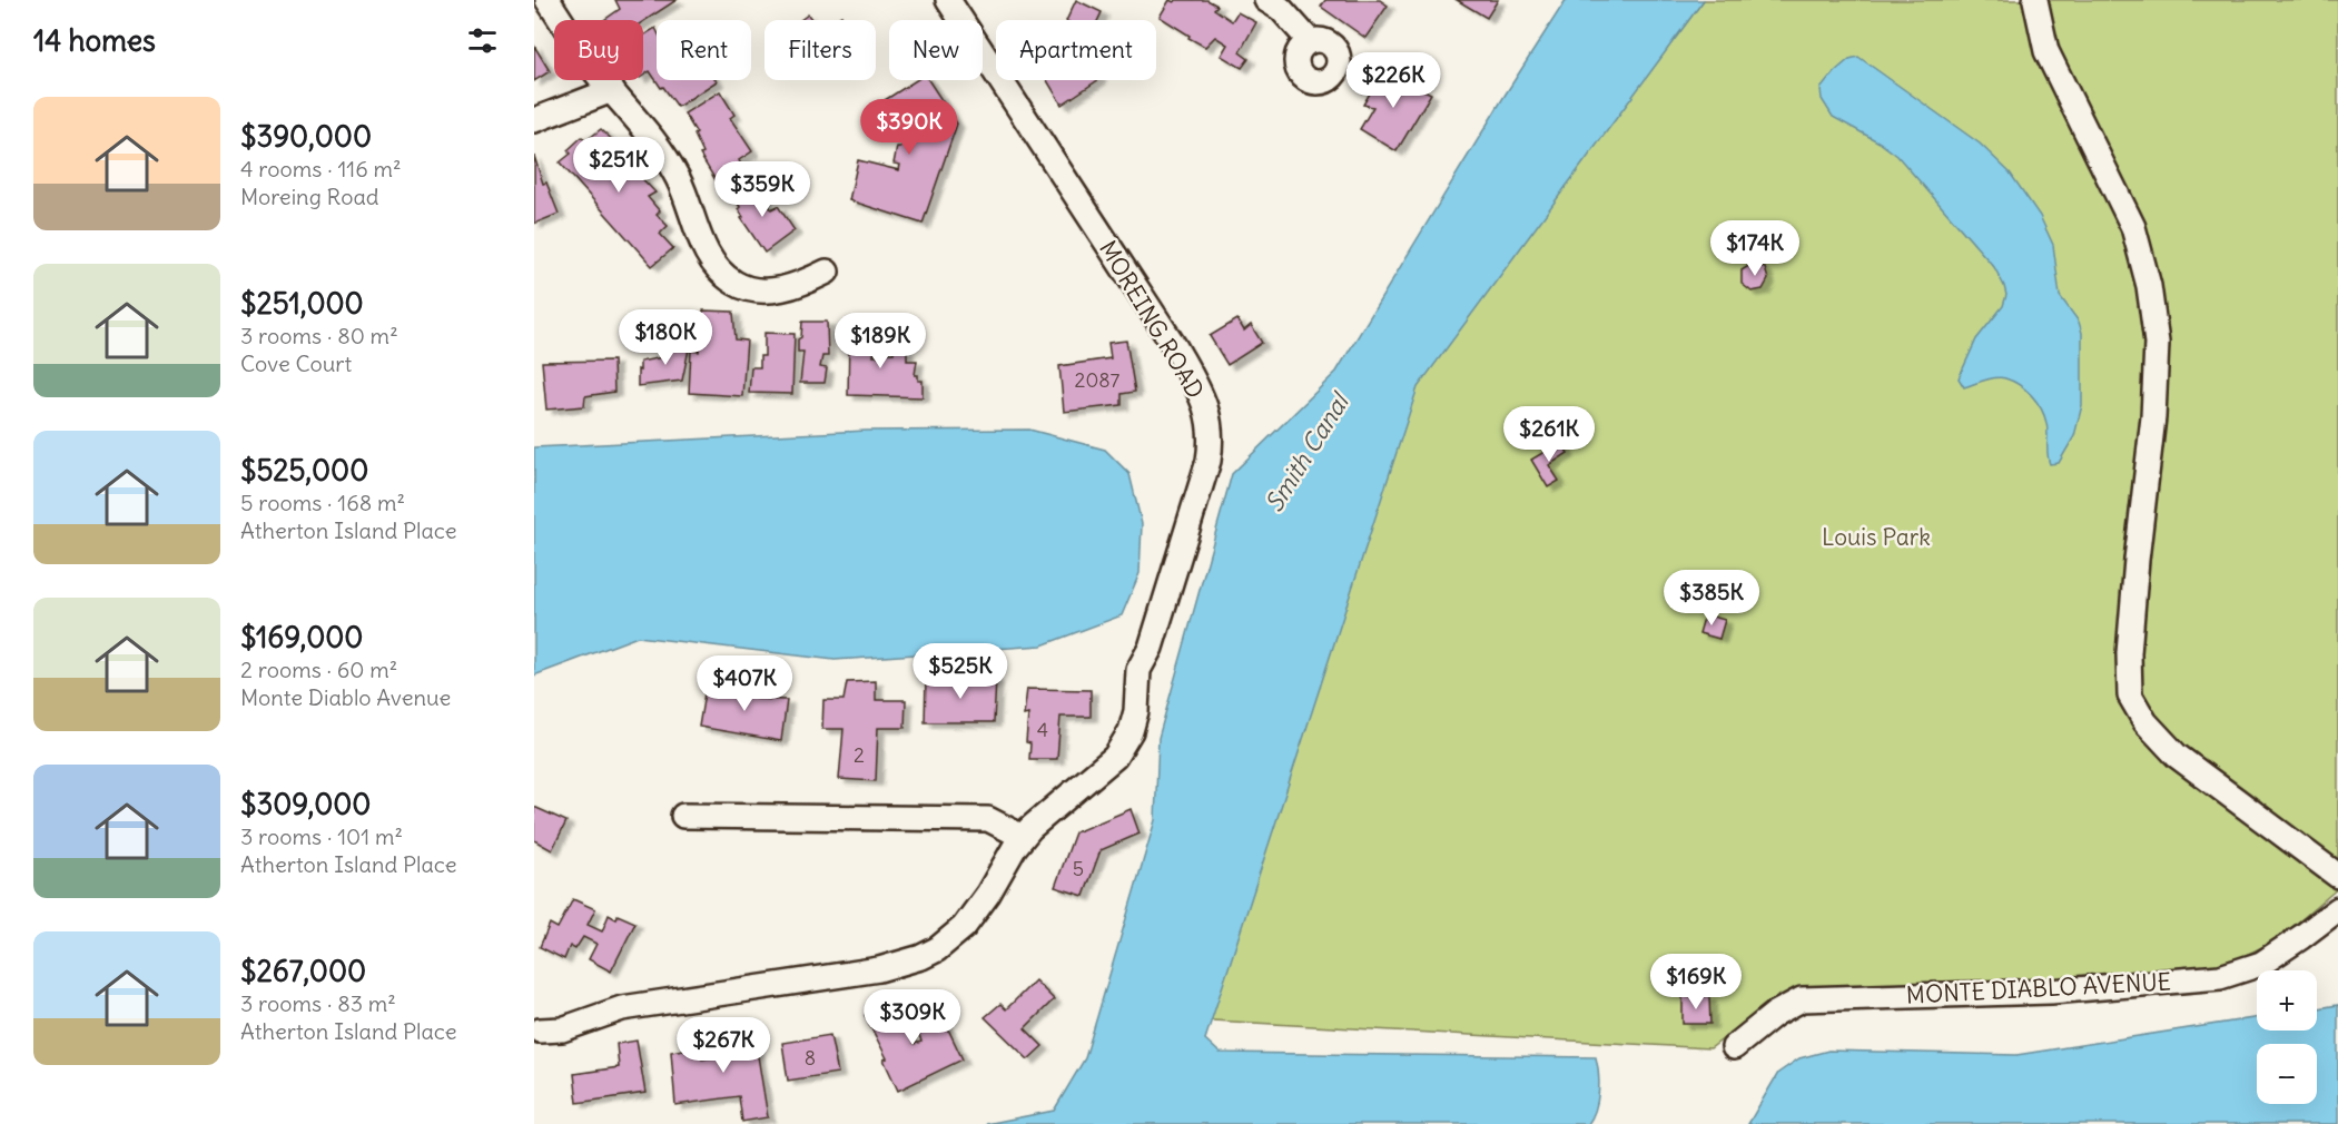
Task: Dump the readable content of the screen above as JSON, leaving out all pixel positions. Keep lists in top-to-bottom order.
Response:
{
  "streets": {
    "street": ["MOREING ROAD", "MONTE DIABLO AVENUE"]
  },
  "water": ["Smith Canal"],
  "parks": ["Louis Park"],
  "house_numbers": [
    "2087",
    "4",
    "2",
    "5",
    "8"
  ],
  "page": {
    "heading": "14 homes",
    "chip": [
      "Buy",
      "Rent",
      "Filters",
      "New",
      "Apartment"
    ],
    "price": [
      "$226K",
      "$390K",
      "$251K",
      "$359K",
      "$174K",
      "$180K",
      "$189K",
      "$261K",
      "$385K",
      "$525K",
      "$407K",
      "$169K",
      "$309K",
      "$267K"
    ],
    "list": [
      {
        "name": "$390,000",
        "note": "4 rooms · 116 m² · Moreing Road"
      },
      {
        "name": "$251,000",
        "note": "3 rooms · 80 m² · Cove Court"
      },
      {
        "name": "$525,000",
        "note": "5 rooms · 168 m² · Atherton Island Place"
      },
      {
        "name": "$169,000",
        "note": "2 rooms · 60 m² · Monte Diablo Avenue"
      },
      {
        "name": "$309,000",
        "note": "3 rooms · 101 m² · Atherton Island Place"
      },
      {
        "name": "$267,000",
        "note": "3 rooms · 83 m² · Atherton Island Place"
      }
    ],
    "map_buttons": ["+", "−"]
  }
}
